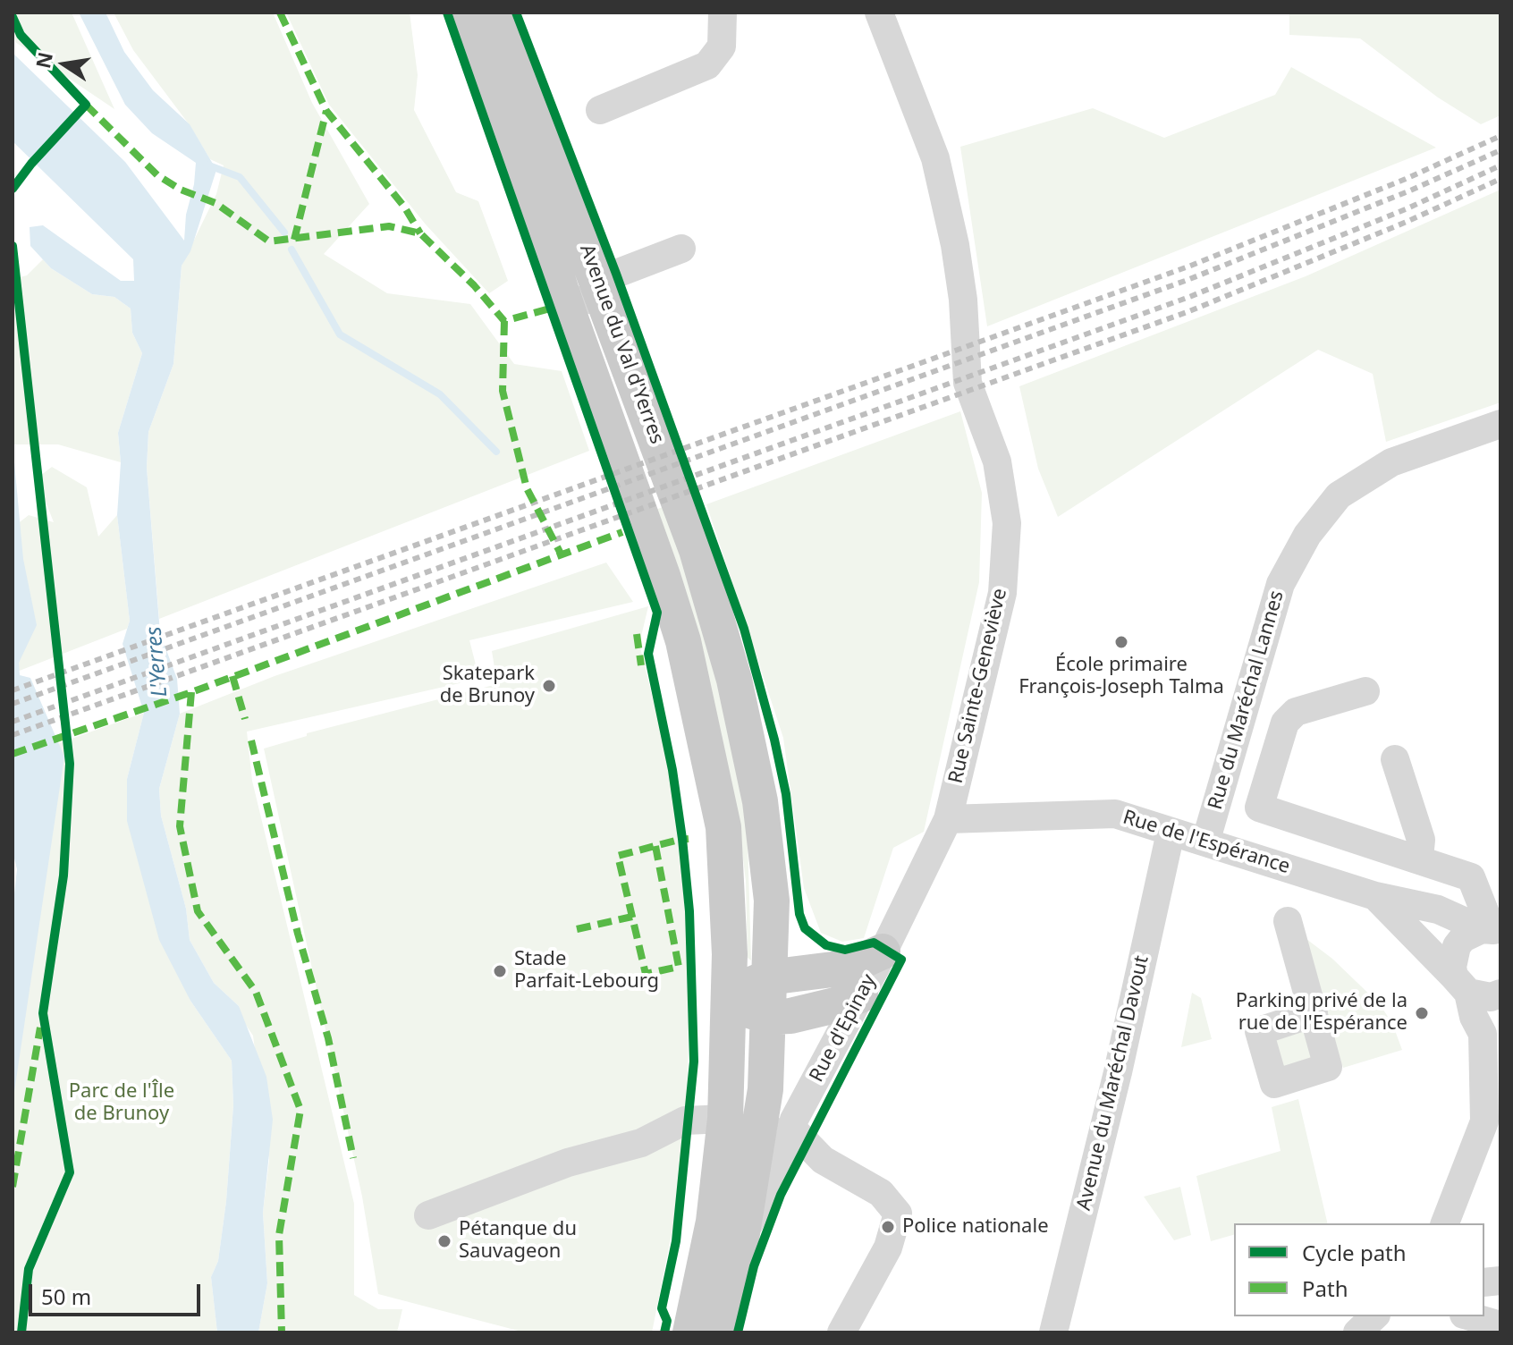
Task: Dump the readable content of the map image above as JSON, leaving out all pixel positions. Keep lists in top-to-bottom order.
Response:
{
  "streets": {
    "main road": ["Avenue du Val d'Yerres"],
    "street": [
      "Rue Sainte-Geneviève",
      "Rue du Maréchal Lannes",
      "Rue de l'Espérance",
      "Rue d'Epinay",
      "Avenue du Maréchal Davout"
    ]
  },
  "crossings": [
    ["Rue Sainte-Geneviève", "Rue de l'Espérance"],
    ["Rue Sainte-Geneviève", "Rue d'Epinay"],
    ["Rue du Maréchal Lannes", "Rue de l'Espérance"],
    ["Rue de l'Espérance", "Rue d'Epinay"],
    ["Rue de l'Espérance", "Avenue du Maréchal Davout"]
  ],
  "water": ["L'Yerres"],
  "parks": ["Parc de l'Île de Brunoy"],
  "places": [
    "École primaire François-Joseph Talma",
    "Skatepark de Brunoy",
    "Stade Parfait-Lebourg",
    "Parking privé de la rue de l'Espérance",
    "Police nationale",
    "Pétanque du Sauvageon"
  ],
  "legend": ["Cycle path", "Path"],
  "scale_bar": "50 m",
  "north": "left"
}
